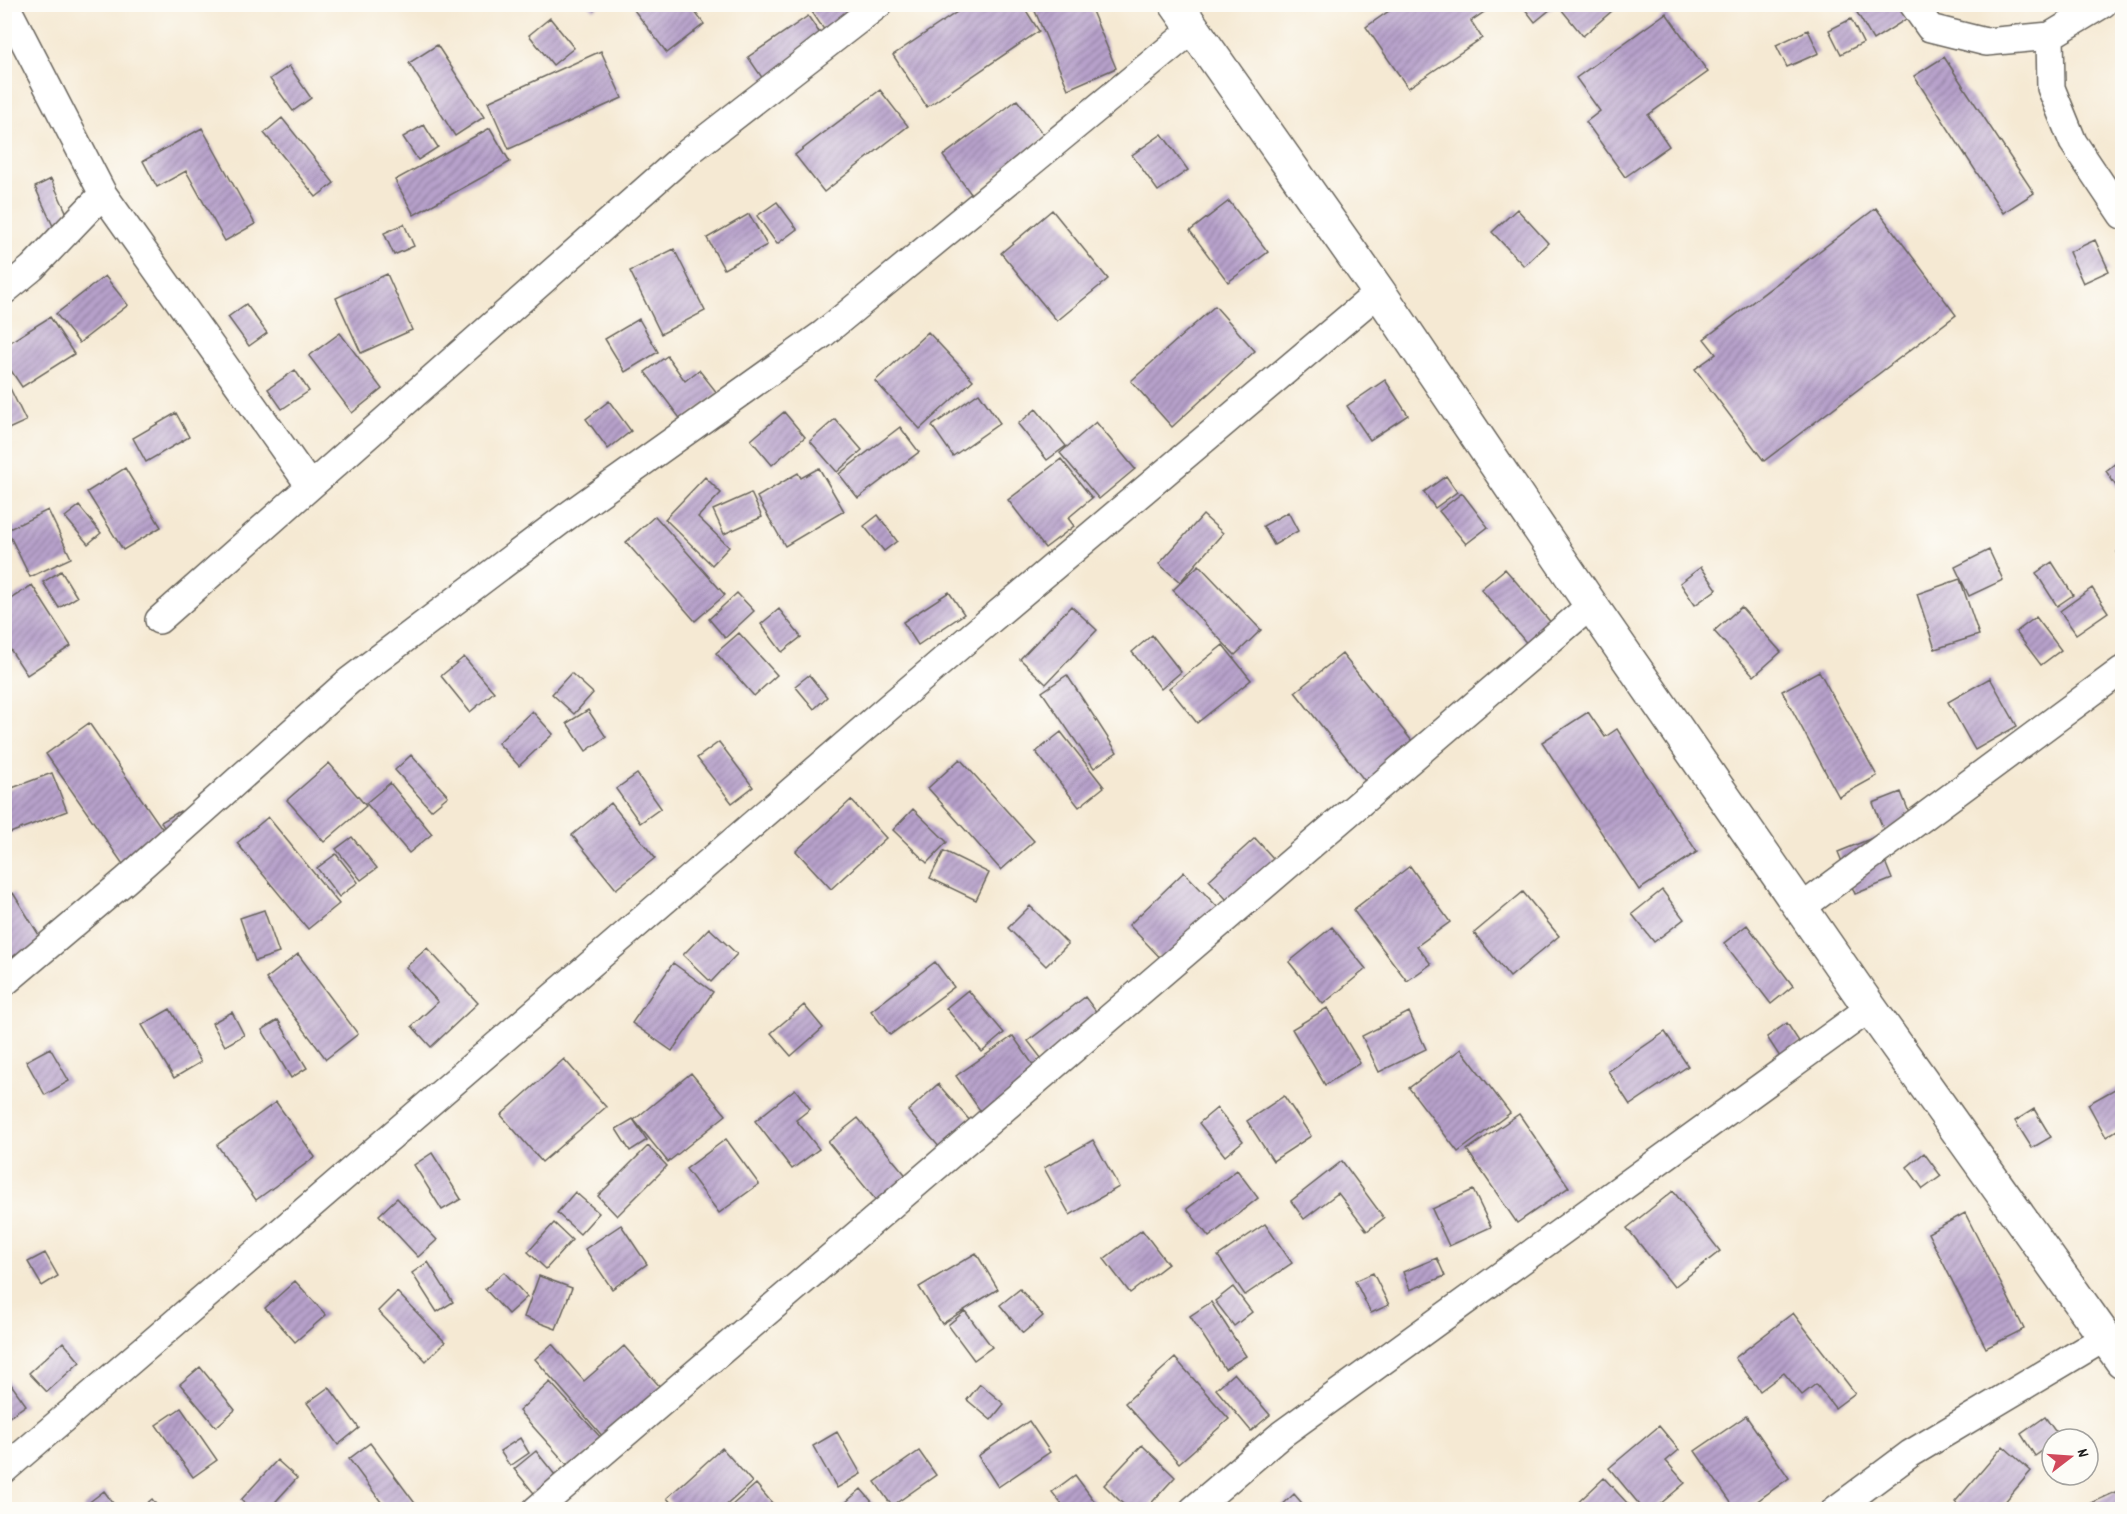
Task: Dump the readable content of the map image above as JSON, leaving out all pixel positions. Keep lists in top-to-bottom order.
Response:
{
  "north": "right"
}
